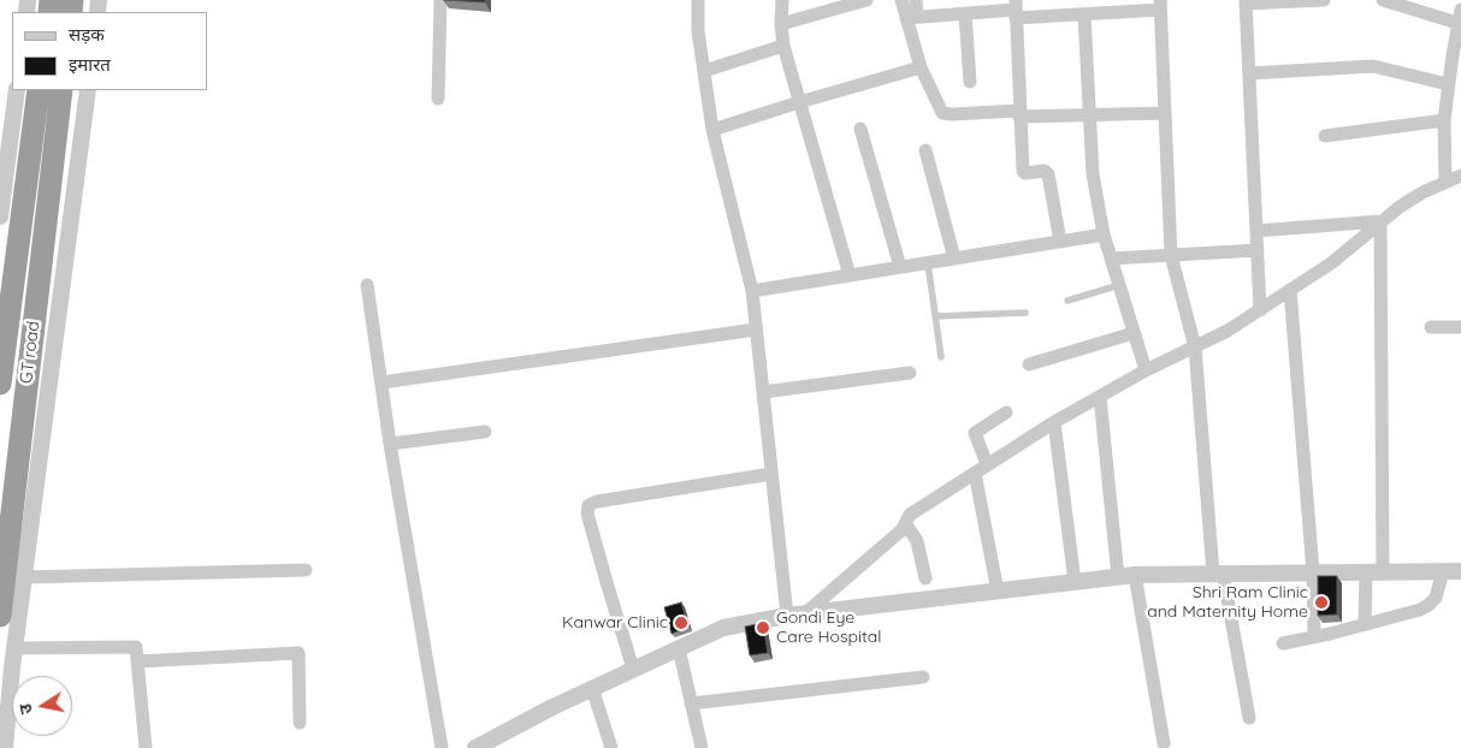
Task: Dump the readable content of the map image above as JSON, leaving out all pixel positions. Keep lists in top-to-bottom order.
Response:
{
  "streets": {
    "highway": ["GT road"]
  },
  "places": ["Shri Ram Clinic and Maternity Home", "Kanwar Clinic", "Gondi Eye Care Hospital"],
  "legend": ["सड़क", "इमारत"],
  "north": "left"
}
